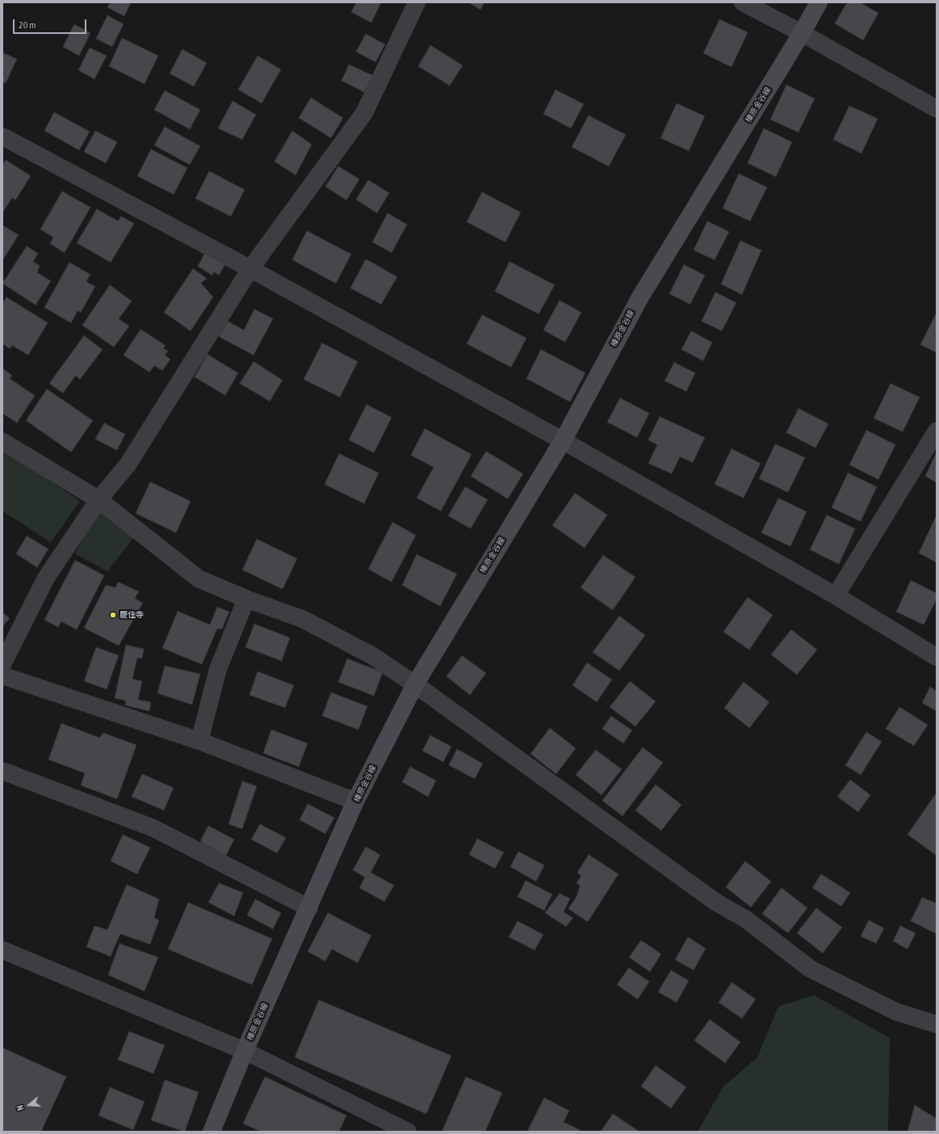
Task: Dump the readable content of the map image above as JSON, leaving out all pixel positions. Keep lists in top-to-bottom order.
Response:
{
  "streets": {
    "main road": ["榛原金谷線"]
  },
  "places": ["慶住寺"],
  "scale_bar": "20 m",
  "north": "left"
}
